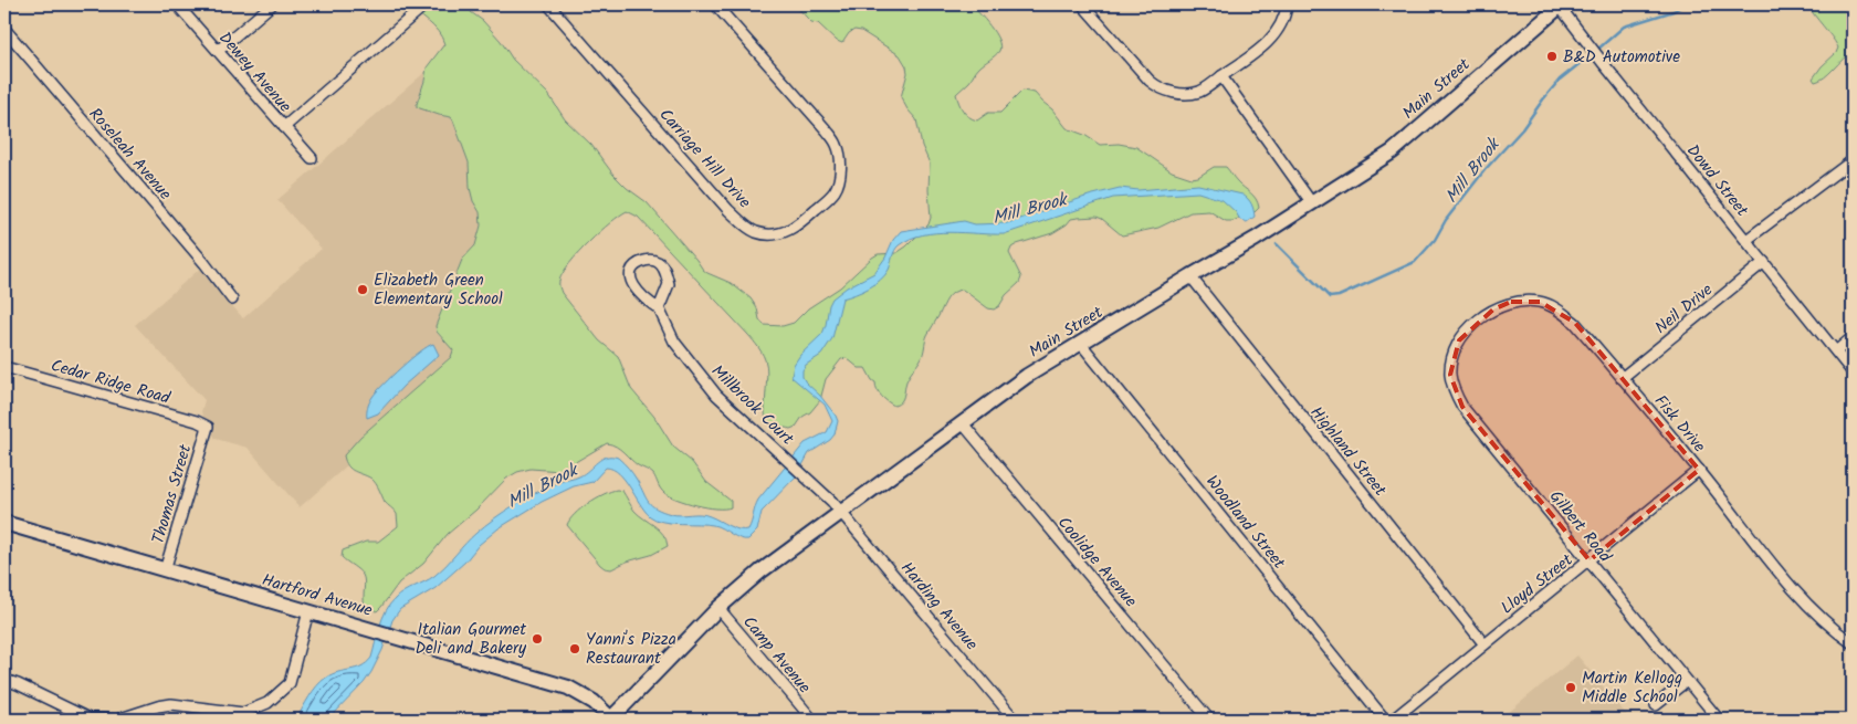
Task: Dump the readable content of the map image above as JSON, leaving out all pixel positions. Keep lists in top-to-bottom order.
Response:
{
  "streets": {
    "main road": ["Main Street", "Hartford Avenue"],
    "street": [
      "Dewey Avenue",
      "Roseleah Avenue",
      "Carriage Hill Drive",
      "Dowd Street",
      "Neil Drive",
      "Cedar Ridge Road",
      "Millbrook Court",
      "Fisk Drive",
      "Highland Street",
      "Thomas Street",
      "Woodland Street",
      "Gilbert Road",
      "Coolidge Avenue",
      "Lloyd Street",
      "Harding Avenue",
      "Camp Avenue"
    ]
  },
  "crossings": [
    ["Main Street", "Dowd Street"],
    ["Main Street", "Millbrook Court"],
    ["Main Street", "Highland Street"],
    ["Main Street", "Woodland Street"],
    ["Main Street", "Coolidge Avenue"],
    ["Main Street", "Hartford Avenue"],
    ["Main Street", "Harding Avenue"],
    ["Main Street", "Camp Avenue"],
    ["Dowd Street", "Neil Drive"],
    ["Neil Drive", "Fisk Drive"],
    ["Cedar Ridge Road", "Thomas Street"],
    ["Millbrook Court", "Harding Avenue"],
    ["Fisk Drive", "Gilbert Road"],
    ["Fisk Drive", "Lloyd Street"],
    ["Highland Street", "Lloyd Street"],
    ["Thomas Street", "Hartford Avenue"],
    ["Gilbert Road", "Lloyd Street"]
  ],
  "water": ["Mill Brook"],
  "places": [
    "B&D Automotive",
    "Elizabeth Green Elementary School",
    "Italian Gourmet Deli and Bakery",
    "Yanni's Pizza Restaurant",
    "Martin Kellogg Middle School"
  ]
}
